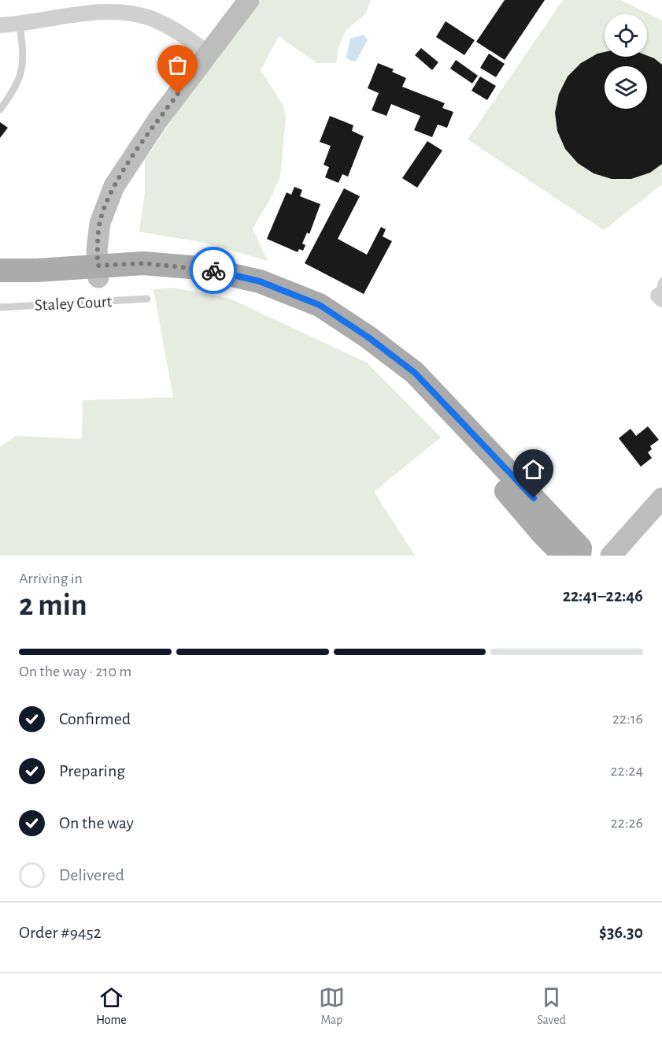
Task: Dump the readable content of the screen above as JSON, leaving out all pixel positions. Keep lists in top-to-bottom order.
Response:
{
  "streets": {
    "lane": ["Staley Court"]
  },
  "page": {
    "heading": ["2 min", "Arriving in", "22:41–22:46"],
    "panel": ["Order #9452", "$36.30"],
    "bar": "On the way · 210 m",
    "list": [
      ["Confirmed", "22:16"],
      ["Preparing", "22:24"],
      ["On the way", "22:26"],
      "Delivered"
    ],
    "tabs": ["Home", "Map", "Saved"]
  }
}
